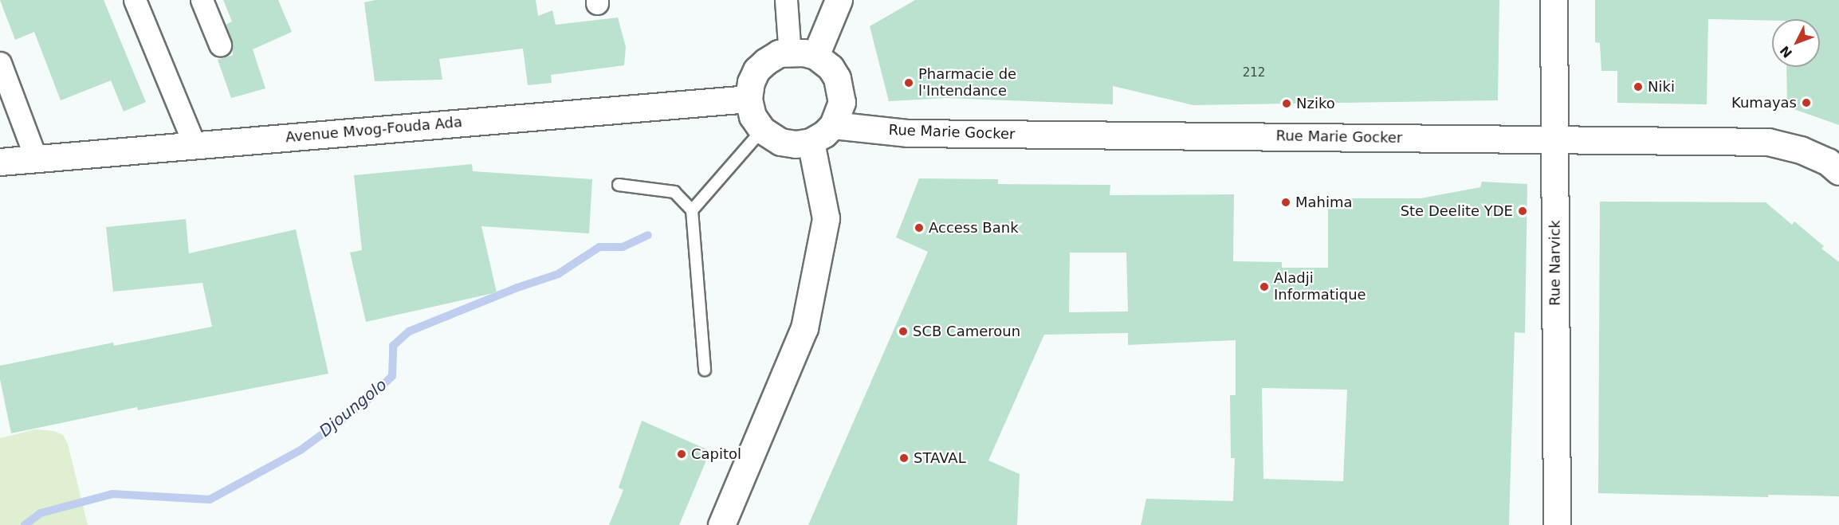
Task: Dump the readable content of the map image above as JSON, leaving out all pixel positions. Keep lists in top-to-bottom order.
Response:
{
  "streets": {
    "street": ["Avenue Mvog-Fouda Ada", "Rue Marie Gocker", "Rue Narvick"]
  },
  "crossings": [
    ["Avenue Mvog-Fouda Ada", "Rue Marie Gocker"],
    ["Rue Marie Gocker", "Rue Narvick"]
  ],
  "water": ["Djoungolo"],
  "places": [
    "Pharmacie de l'Intendance",
    "Niki",
    "Kumayas",
    "Nziko",
    "Mahima",
    "Ste Deelite YDE",
    "Access Bank",
    "Aladji Informatique",
    "SCB Cameroun",
    "Capitol",
    "STAVAL"
  ],
  "house_numbers": ["212"],
  "north": "bottom left"
}
